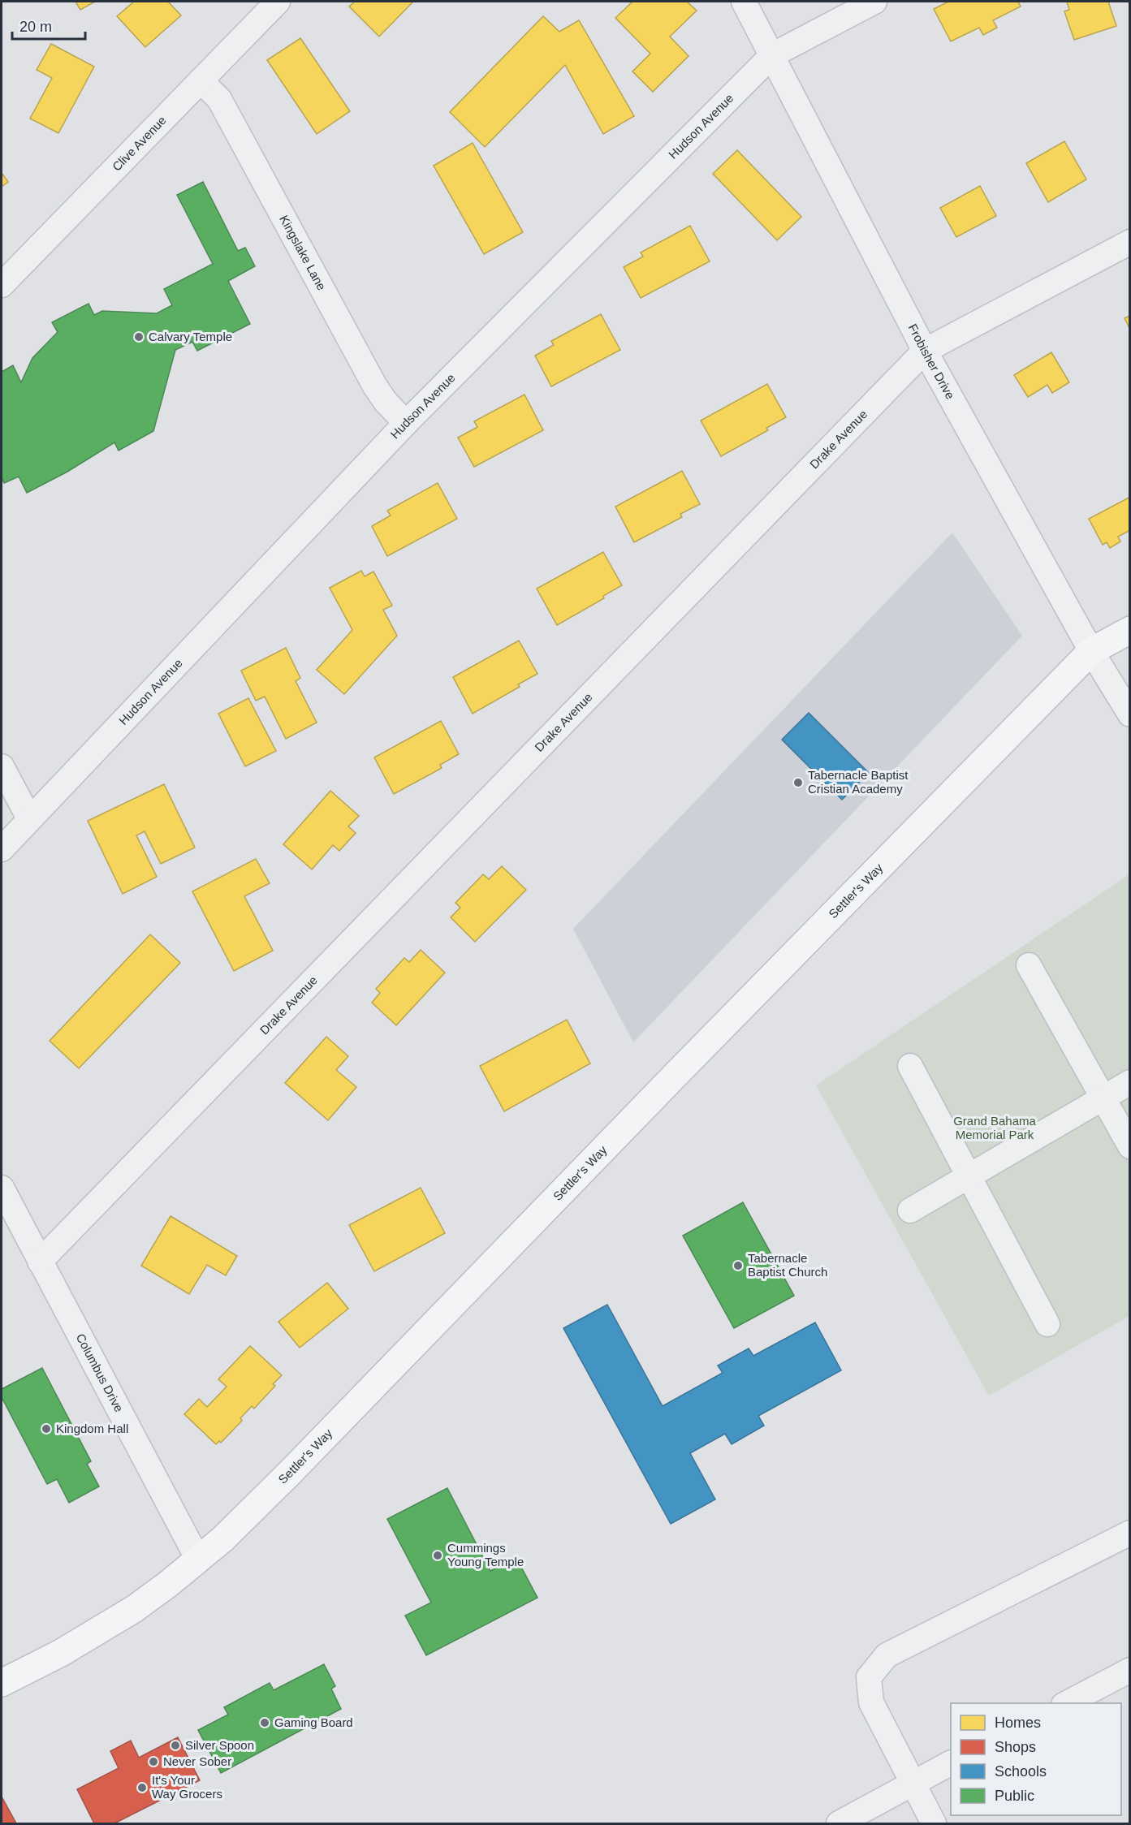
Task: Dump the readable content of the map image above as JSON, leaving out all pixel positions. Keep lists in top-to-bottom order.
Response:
{
  "streets": {
    "main road": ["Settler's Way"],
    "street": [
      "Hudson Avenue",
      "Clive Avenue",
      "Kingslake Lane",
      "Frobisher Drive",
      "Drake Avenue",
      "Columbus Drive"
    ]
  },
  "crossings": [
    ["Hudson Avenue", "Kingslake Lane"],
    ["Hudson Avenue", "Frobisher Drive"],
    ["Clive Avenue", "Kingslake Lane"],
    ["Frobisher Drive", "Drake Avenue"],
    ["Frobisher Drive", "Settler's Way"],
    ["Drake Avenue", "Columbus Drive"],
    ["Settler's Way", "Columbus Drive"]
  ],
  "parks": ["Grand Bahama Memorial Park"],
  "places": [
    "Calvary Temple",
    "Tabernacle Baptist Cristian Academy",
    "Tabernacle Baptist Church",
    "Kingdom Hall",
    "Cummings Young Temple",
    "Gaming Board",
    "Silver Spoon",
    "Never Sober",
    "It's Your Way Grocers"
  ],
  "legend": [
    "Homes",
    "Shops",
    "Schools",
    "Public"
  ],
  "scale_bar": "20 m"
}
